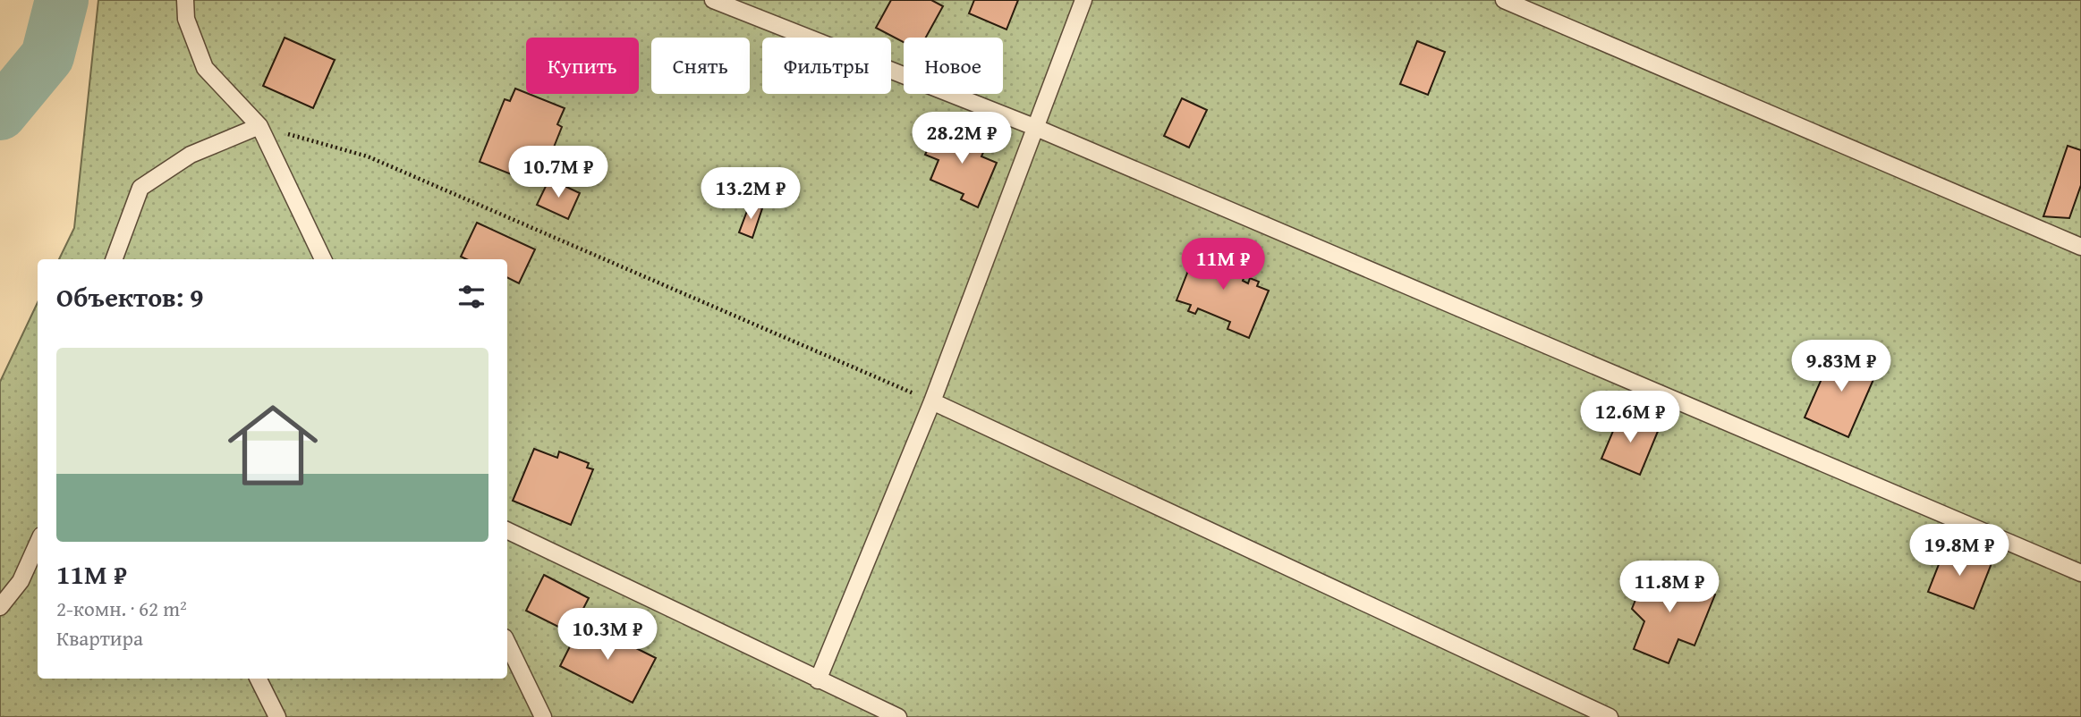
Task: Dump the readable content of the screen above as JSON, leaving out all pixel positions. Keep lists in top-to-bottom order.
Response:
{
  "page": {
    "chip": [
      "Купить",
      "Снять",
      "Фильтры",
      "Новое"
    ],
    "price": [
      "28.2M ₽",
      "10.7M ₽",
      "13.2M ₽",
      "11M ₽",
      "9.83M ₽",
      "12.6M ₽",
      "19.8M ₽",
      "11.8M ₽",
      "10.3M ₽"
    ],
    "heading": "Объектов: 9",
    "list": [
      {
        "name": "11M ₽",
        "note": "2-комн. · 62 m² · Квартира"
      }
    ]
  }
}
